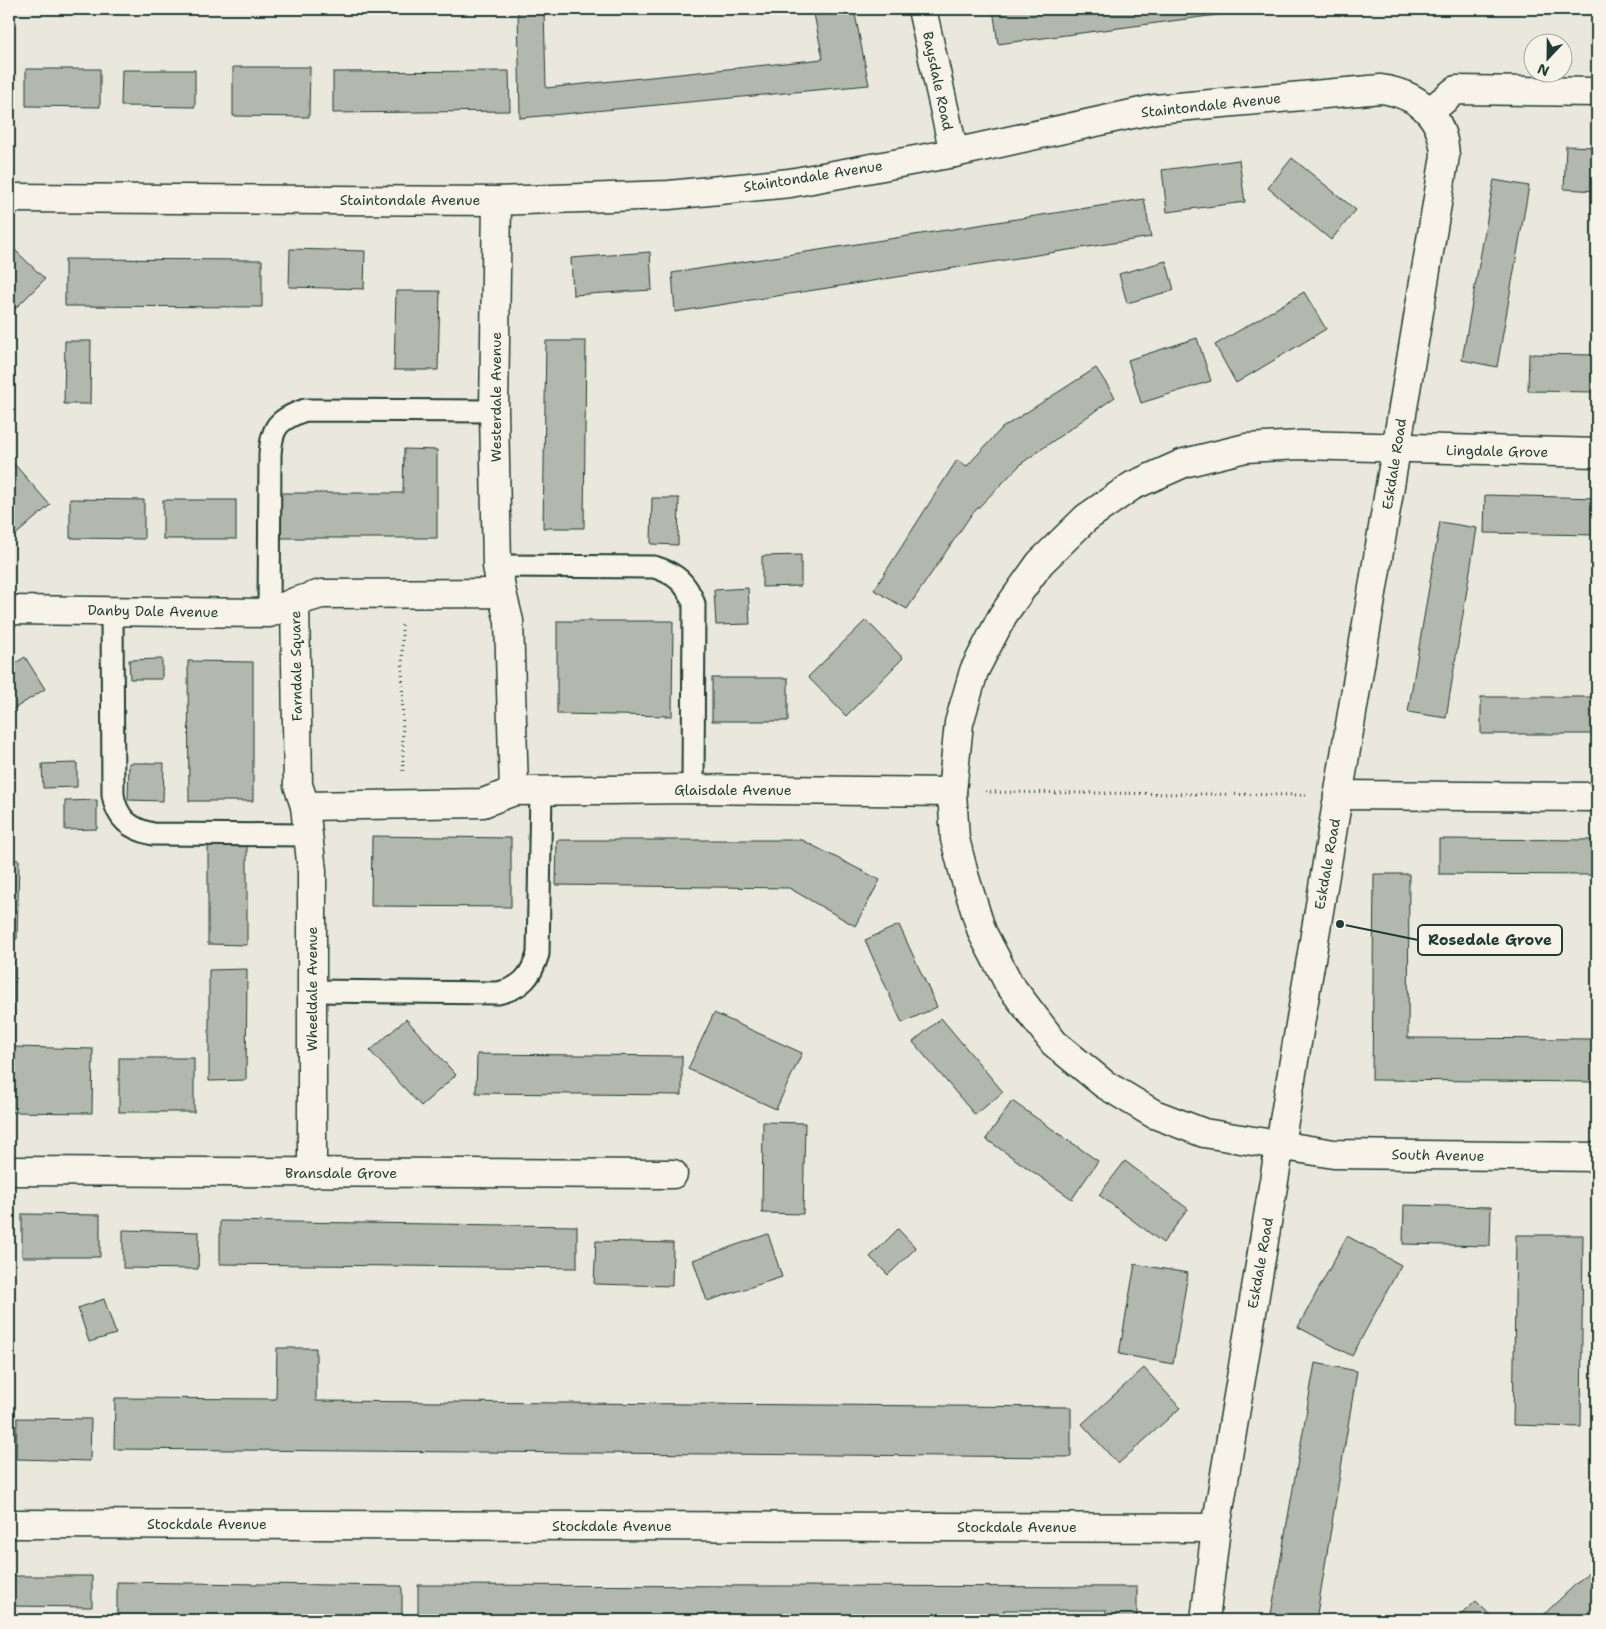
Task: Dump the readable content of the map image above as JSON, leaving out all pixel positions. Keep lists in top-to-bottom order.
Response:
{
  "streets": {
    "street": [
      "Baysdale Road",
      "Staintondale Avenue",
      "Westerdale Avenue",
      "Lingdale Grove",
      "Eskdale Road",
      "Danby Dale Avenue",
      "Farndale Square",
      "Glaisdale Avenue",
      "Wheeldale Avenue",
      "South Avenue",
      "Bransdale Grove",
      "Stockdale Avenue"
    ]
  },
  "crossings": [
    ["Baysdale Road", "Staintondale Avenue"],
    ["Staintondale Avenue", "Westerdale Avenue"],
    ["Staintondale Avenue", "Eskdale Road"],
    ["Westerdale Avenue", "Farndale Square"],
    ["Lingdale Grove", "Eskdale Road"],
    ["Lingdale Grove", "Glaisdale Avenue"],
    ["Lingdale Grove", "South Avenue"],
    ["Eskdale Road", "South Avenue"],
    ["Eskdale Road", "Stockdale Avenue"],
    ["Danby Dale Avenue", "Farndale Square"],
    ["Farndale Square", "Wheeldale Avenue"],
    ["Glaisdale Avenue", "South Avenue"],
    ["Wheeldale Avenue", "Bransdale Grove"]
  ],
  "places": ["Rosedale Grove"],
  "north": "bottom"
}
